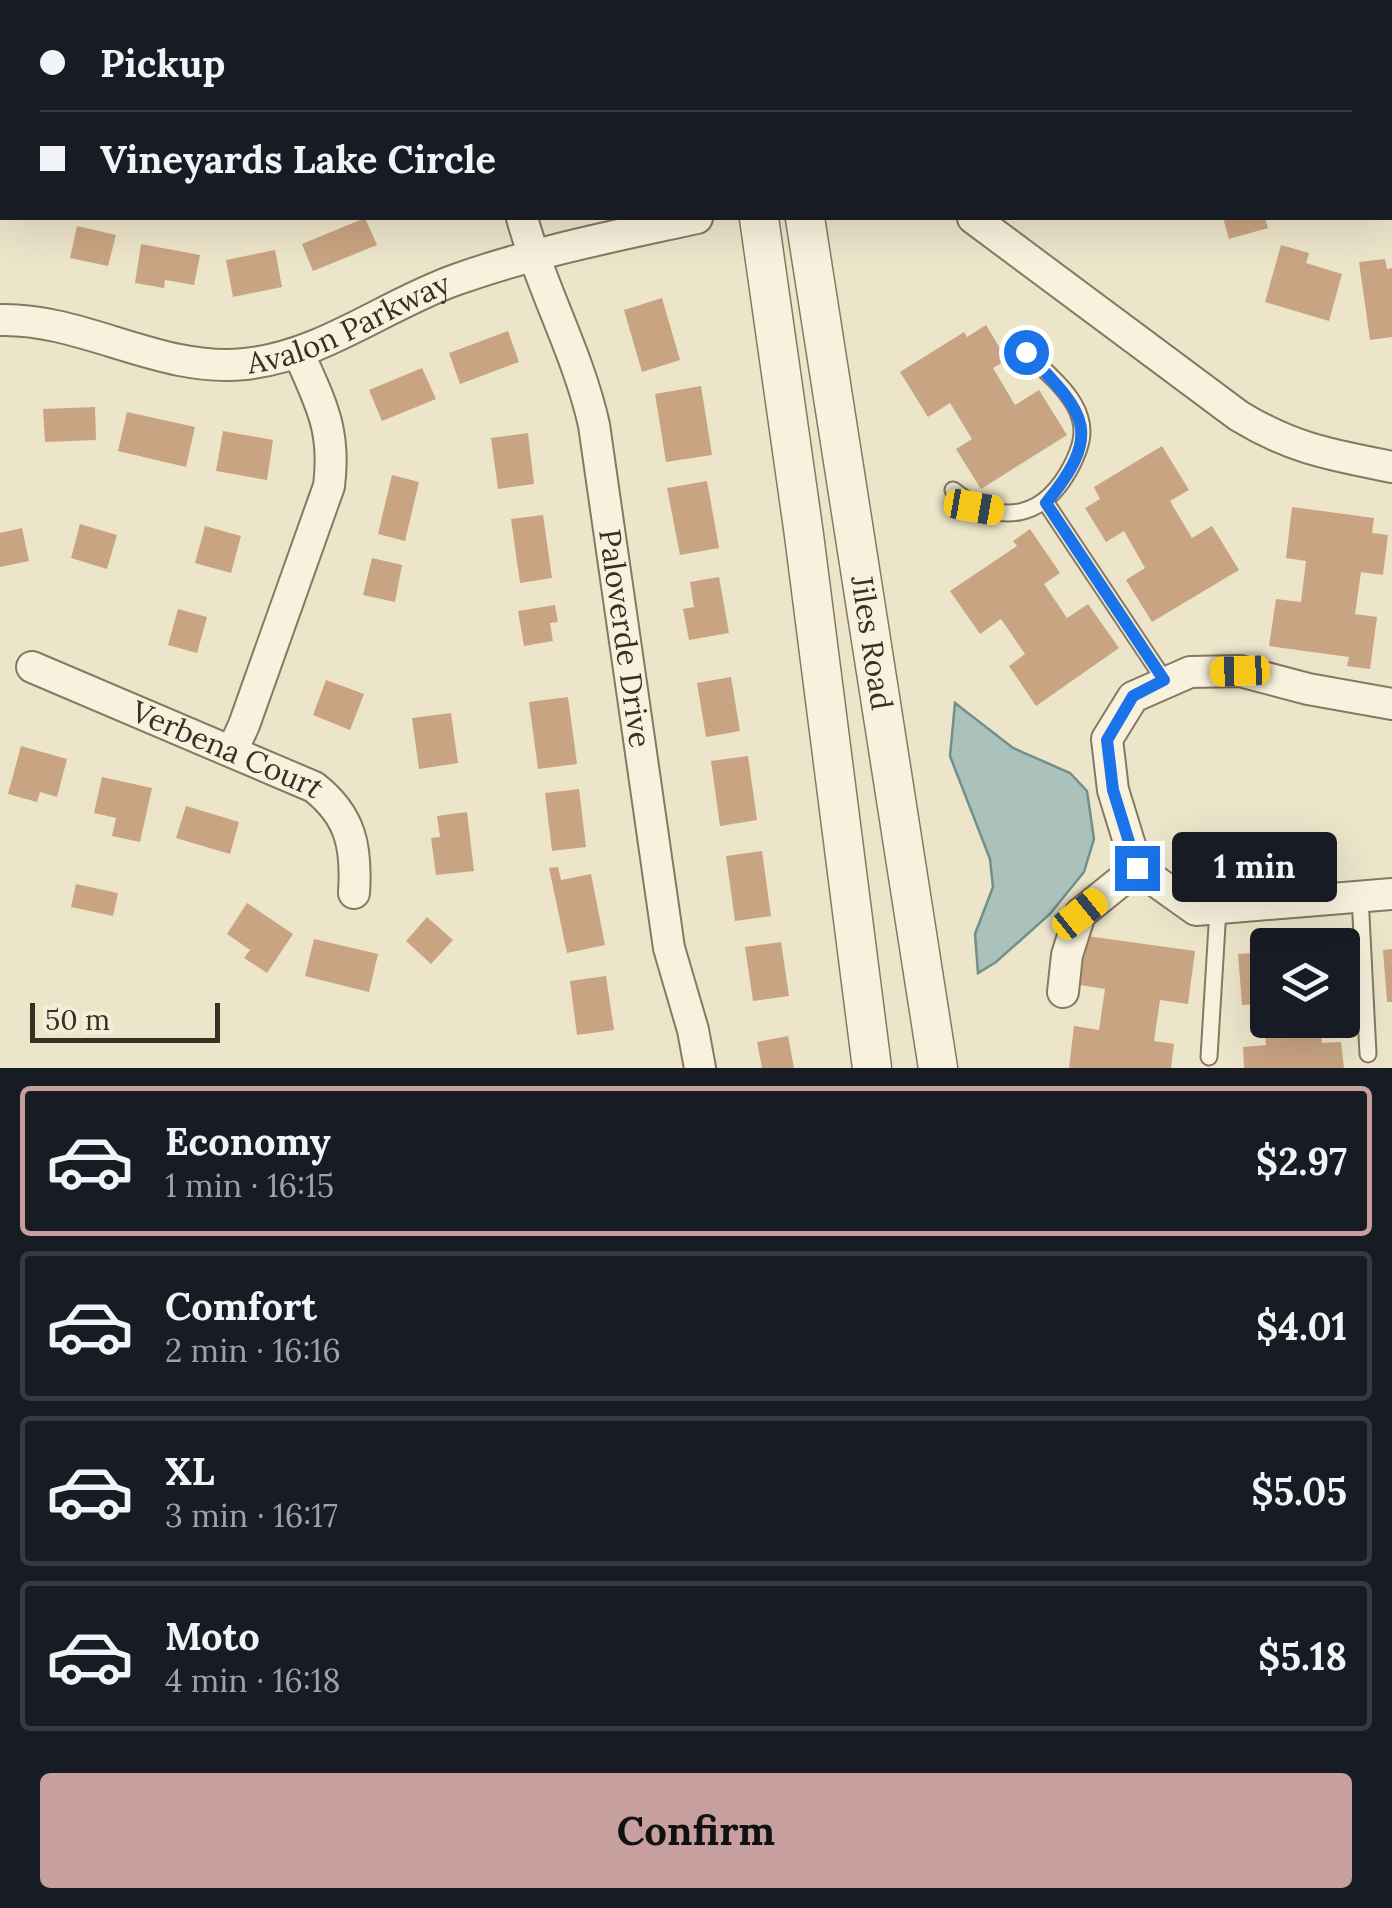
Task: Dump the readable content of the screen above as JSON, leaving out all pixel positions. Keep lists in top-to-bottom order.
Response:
{
  "streets": {
    "street": [
      "Avalon Parkway",
      "Paloverde Drive",
      "Jiles Road",
      "Verbena Court"
    ]
  },
  "crossings": [
    ["Avalon Parkway", "Paloverde Drive"]
  ],
  "scale_bar": "50 m",
  "page": {
    "banner": ["Pickup", "Vineyards Lake Circle"],
    "bubble": "1 min",
    "scale": "50 m",
    "list": [
      {
        "name": "Economy",
        "note": "1 min · 16:15",
        "value": "$2.97"
      },
      {
        "name": "Comfort",
        "note": "2 min · 16:16",
        "value": "$4.01"
      },
      {
        "name": "XL",
        "note": "3 min · 16:17",
        "value": "$5.05"
      },
      {
        "name": "Moto",
        "note": "4 min · 16:18",
        "value": "$5.18"
      }
    ],
    "buttons": "Confirm"
  }
}
